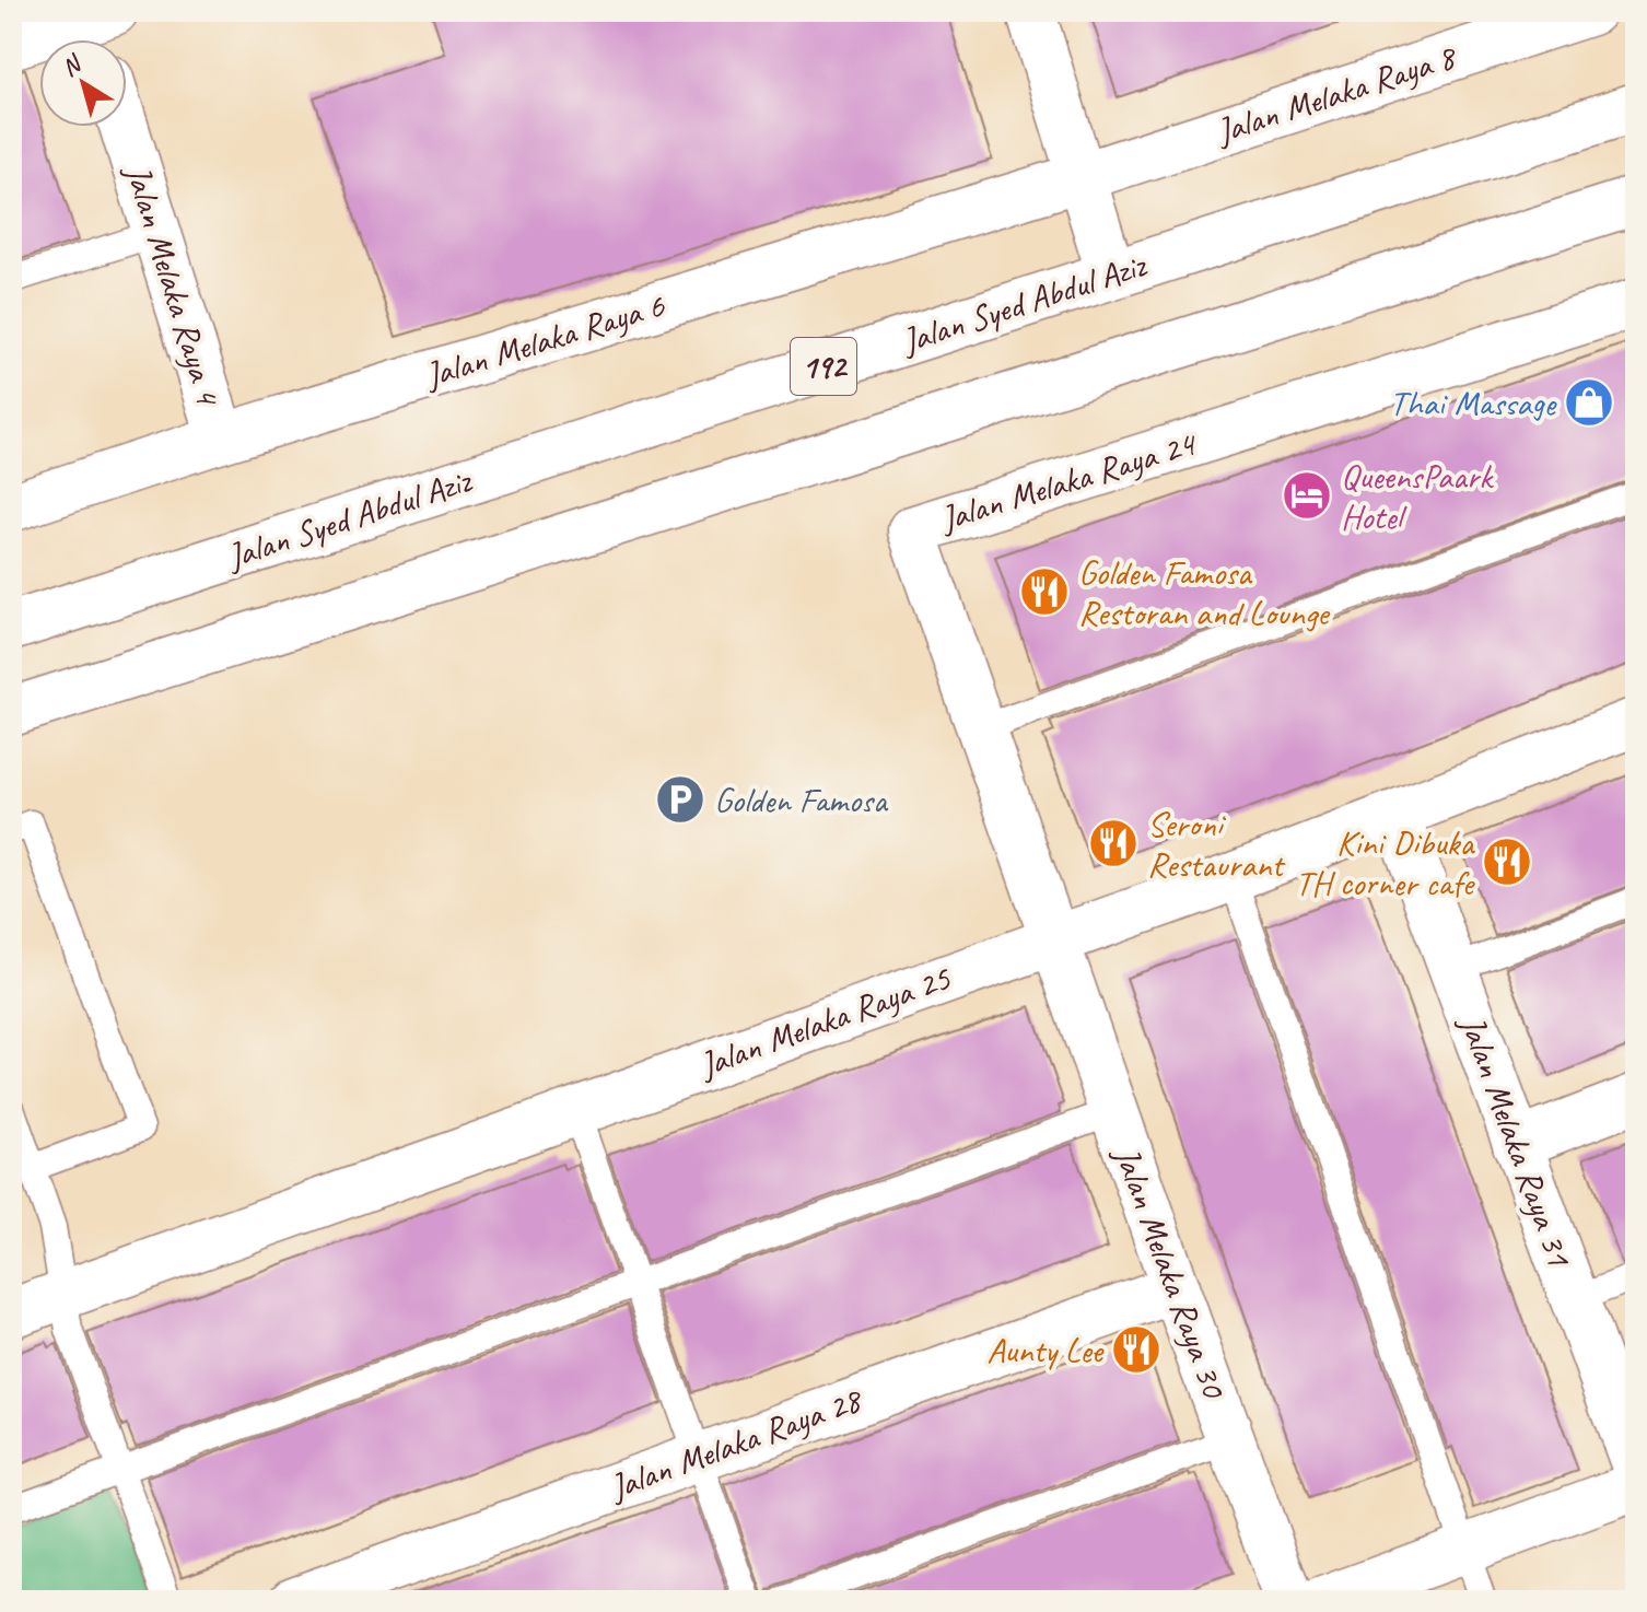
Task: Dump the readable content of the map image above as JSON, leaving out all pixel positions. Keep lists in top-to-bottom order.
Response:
{
  "streets": {
    "street": [
      "Jalan Melaka Raya 8",
      "Jalan Melaka Raya 4",
      "Jalan Syed Abdul Aziz",
      "Jalan Melaka Raya 6",
      "192",
      "Jalan Melaka Raya 24",
      "Jalan Melaka Raya 25",
      "Jalan Melaka Raya 31",
      "Jalan Melaka Raya 30",
      "Jalan Melaka Raya 28"
    ]
  },
  "crossings": [
    ["Jalan Melaka Raya 8", "Jalan Melaka Raya 6"],
    ["Jalan Melaka Raya 4", "Jalan Melaka Raya 6"],
    ["Jalan Melaka Raya 24", "Jalan Melaka Raya 25"],
    ["Jalan Melaka Raya 24", "Jalan Melaka Raya 30"],
    ["Jalan Melaka Raya 25", "Jalan Melaka Raya 31"],
    ["Jalan Melaka Raya 25", "Jalan Melaka Raya 30"],
    ["Jalan Melaka Raya 30", "Jalan Melaka Raya 28"]
  ],
  "places": {
    "shop": ["Thai Massage"],
    "hotel": ["QueensPaark Hotel"],
    "restaurant": [
      "Golden Famosa Restoran and Lounge",
      "Seroni Restaurant",
      "Kini Dibuka TH corner cafe",
      "Aunty Lee"
    ],
    "parking": ["Golden Famosa"]
  },
  "north": "top left"
}
